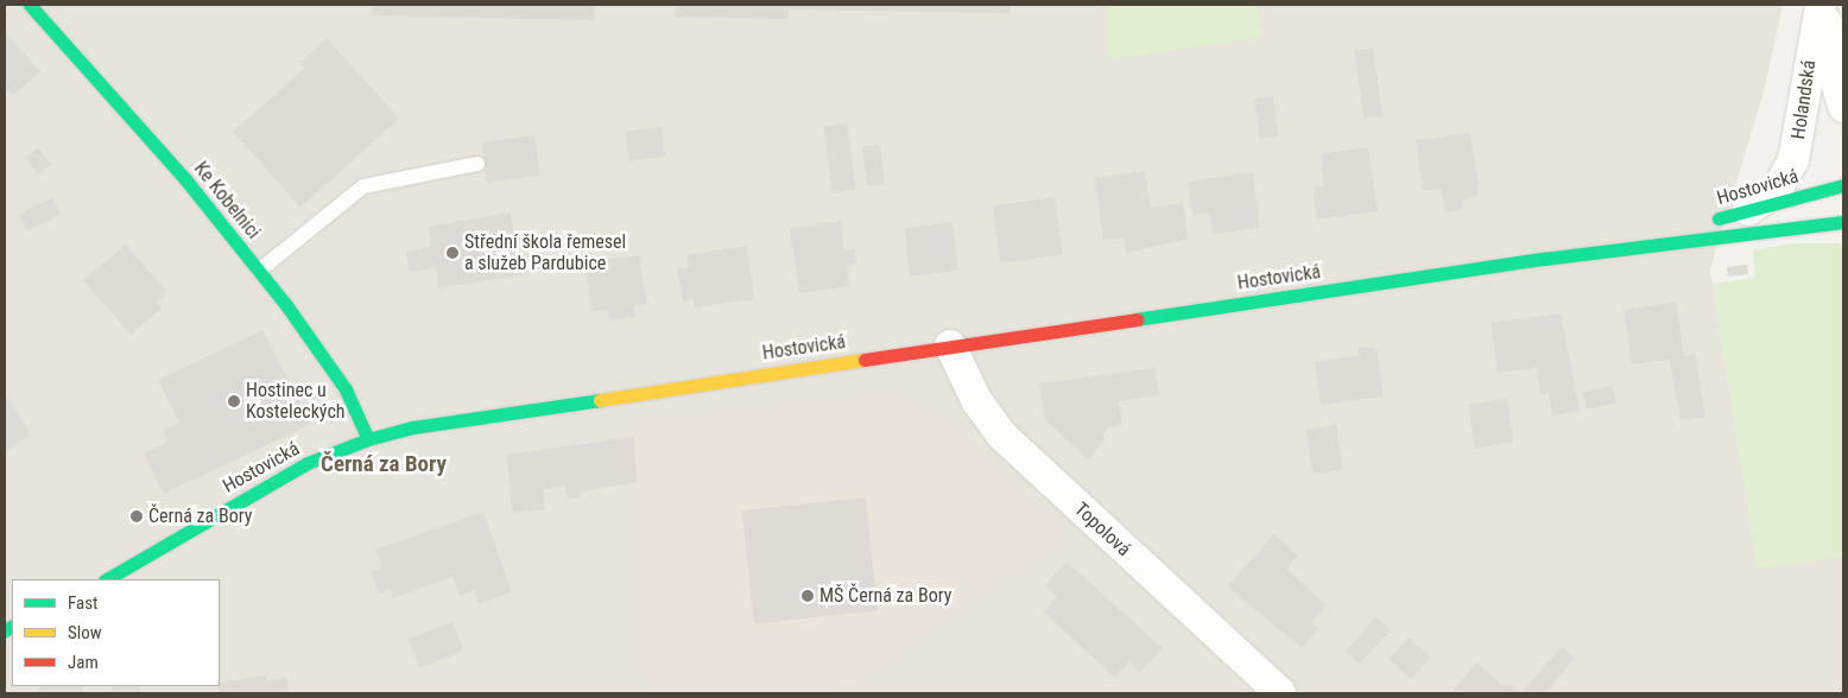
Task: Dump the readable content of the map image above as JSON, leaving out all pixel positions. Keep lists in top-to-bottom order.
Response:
{
  "streets": {
    "main road": ["Hostovická", "Ke Kobelnici"],
    "street": ["Holandská", "Topolová"]
  },
  "crossings": [
    ["Holandská", "Hostovická"],
    ["Hostovická", "Ke Kobelnici"],
    ["Hostovická", "Topolová"]
  ],
  "districts": ["Černá za Bory"],
  "places": [
    "Střední škola řemesel a služeb Pardubice",
    "Hostinec u Kosteleckých",
    "Černá za Bory",
    "MŠ Černá za Bory"
  ],
  "legend": ["Fast", "Slow", "Jam"]
}
